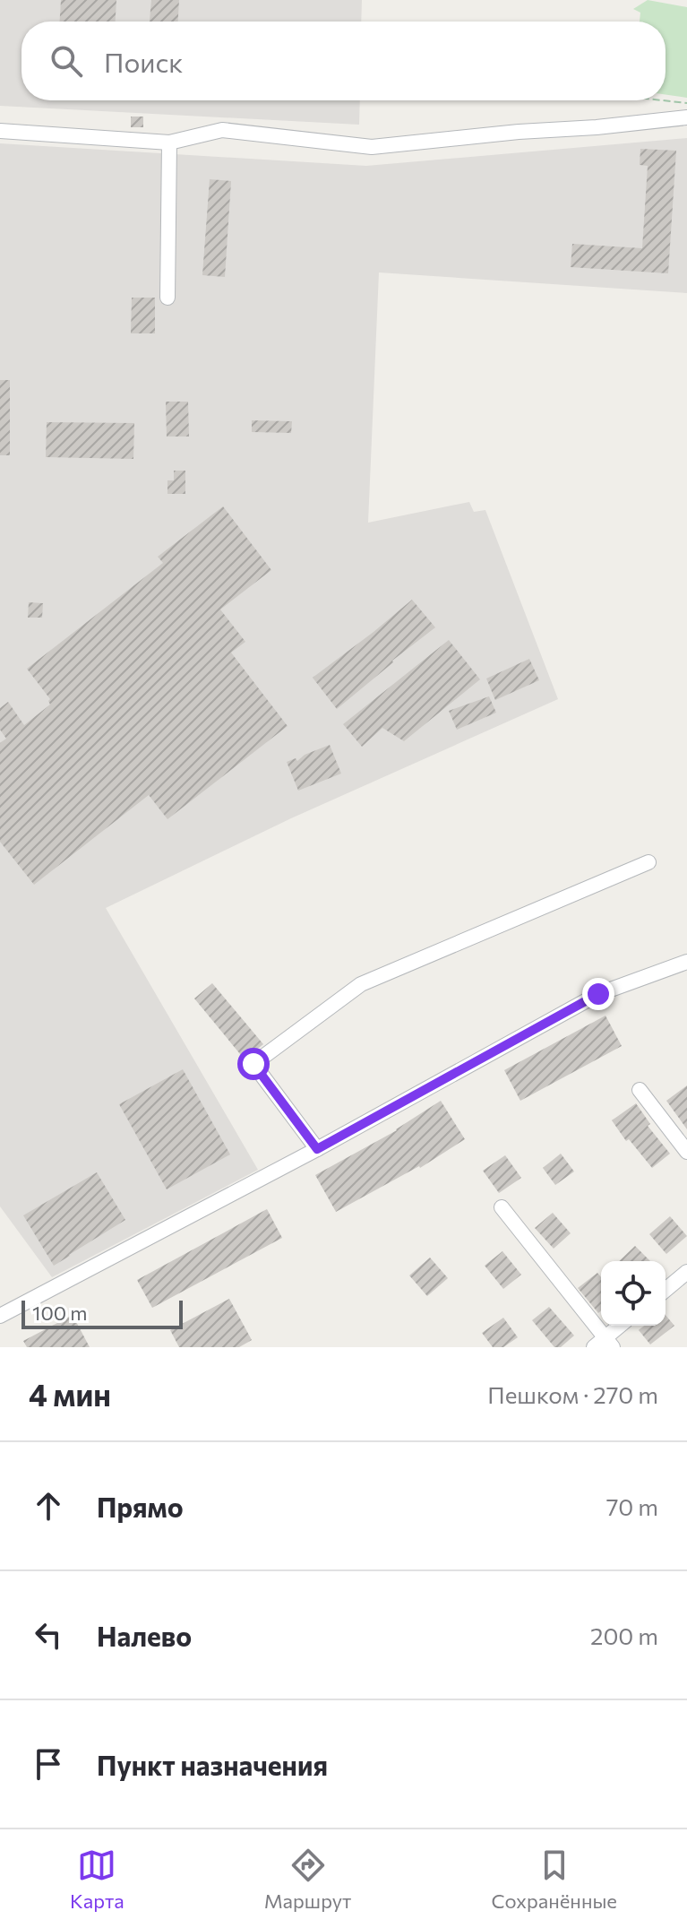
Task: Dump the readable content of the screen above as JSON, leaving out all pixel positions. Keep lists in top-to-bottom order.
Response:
{
  "scale_bar": "100 m",
  "page": {
    "search": "Поиск",
    "scale": "100 m",
    "heading": ["4 мин", "Пешком · 270 m"],
    "list": [
      ["Прямо", "70 m"],
      ["Налево", "200 m"],
      "Пункт назначения"
    ],
    "nav": ["Карта", "Маршрут", "Сохранённые"]
  }
}
